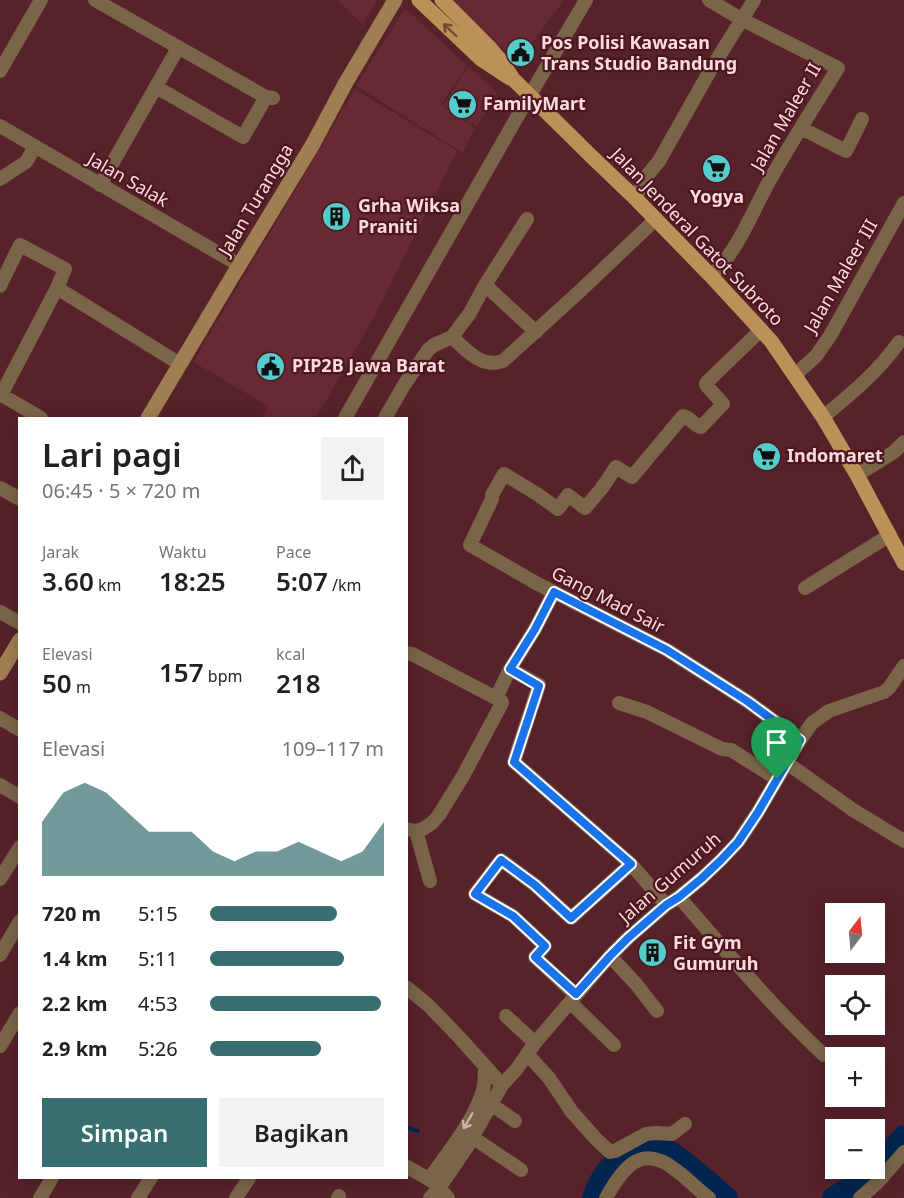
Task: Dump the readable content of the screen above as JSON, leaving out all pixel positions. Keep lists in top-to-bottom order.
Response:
{
  "streets": {
    "main road": ["Jalan Turangga", "Jalan Jenderal Gatot Subroto"],
    "street": [
      "Jalan Maleer II",
      "Jalan Salak",
      "Jalan Maleer III",
      "Gang Mad Sair",
      "Jalan Gumuruh"
    ]
  },
  "crossings": [
    ["Jalan Maleer II", "Jalan Jenderal Gatot Subroto"],
    ["Jalan Salak", "Jalan Turangga"],
    ["Jalan Jenderal Gatot Subroto", "Jalan Maleer III"],
    ["Jalan Jenderal Gatot Subroto", "Gang Mad Sair"],
    ["Gang Mad Sair", "Jalan Gumuruh"]
  ],
  "places": {
    "public building": ["Pos Polisi Kawasan Trans Studio Bandung", "PIP2B Jawa Barat"],
    "supermarket": ["FamilyMart", "Yogya", "Indomaret"],
    "building": ["Grha Wiksa Praniti", "Fit Gym Gumuruh"]
  },
  "north": "top",
  "page": {
    "heading": ["Lari pagi", "06:45 · 5 × 720 m"],
    "stats": [
      ["Jarak", "3.60 km"],
      ["Waktu", "18:25"],
      ["Pace", "5:07 /km"],
      ["Elevasi", "50 m"],
      ["157 bpm"],
      ["kcal", "218"]
    ],
    "chart": ["Elevasi", "109–117 m"],
    "list": [
      {
        "name": "720 m",
        "note": "5:15"
      },
      {
        "name": "1.4 km",
        "note": "5:11"
      },
      {
        "name": "2.2 km",
        "note": "4:53"
      },
      {
        "name": "2.9 km",
        "note": "5:26"
      }
    ],
    "map_buttons": ["+", "−"],
    "buttons": ["Simpan", "Bagikan"]
  }
}
